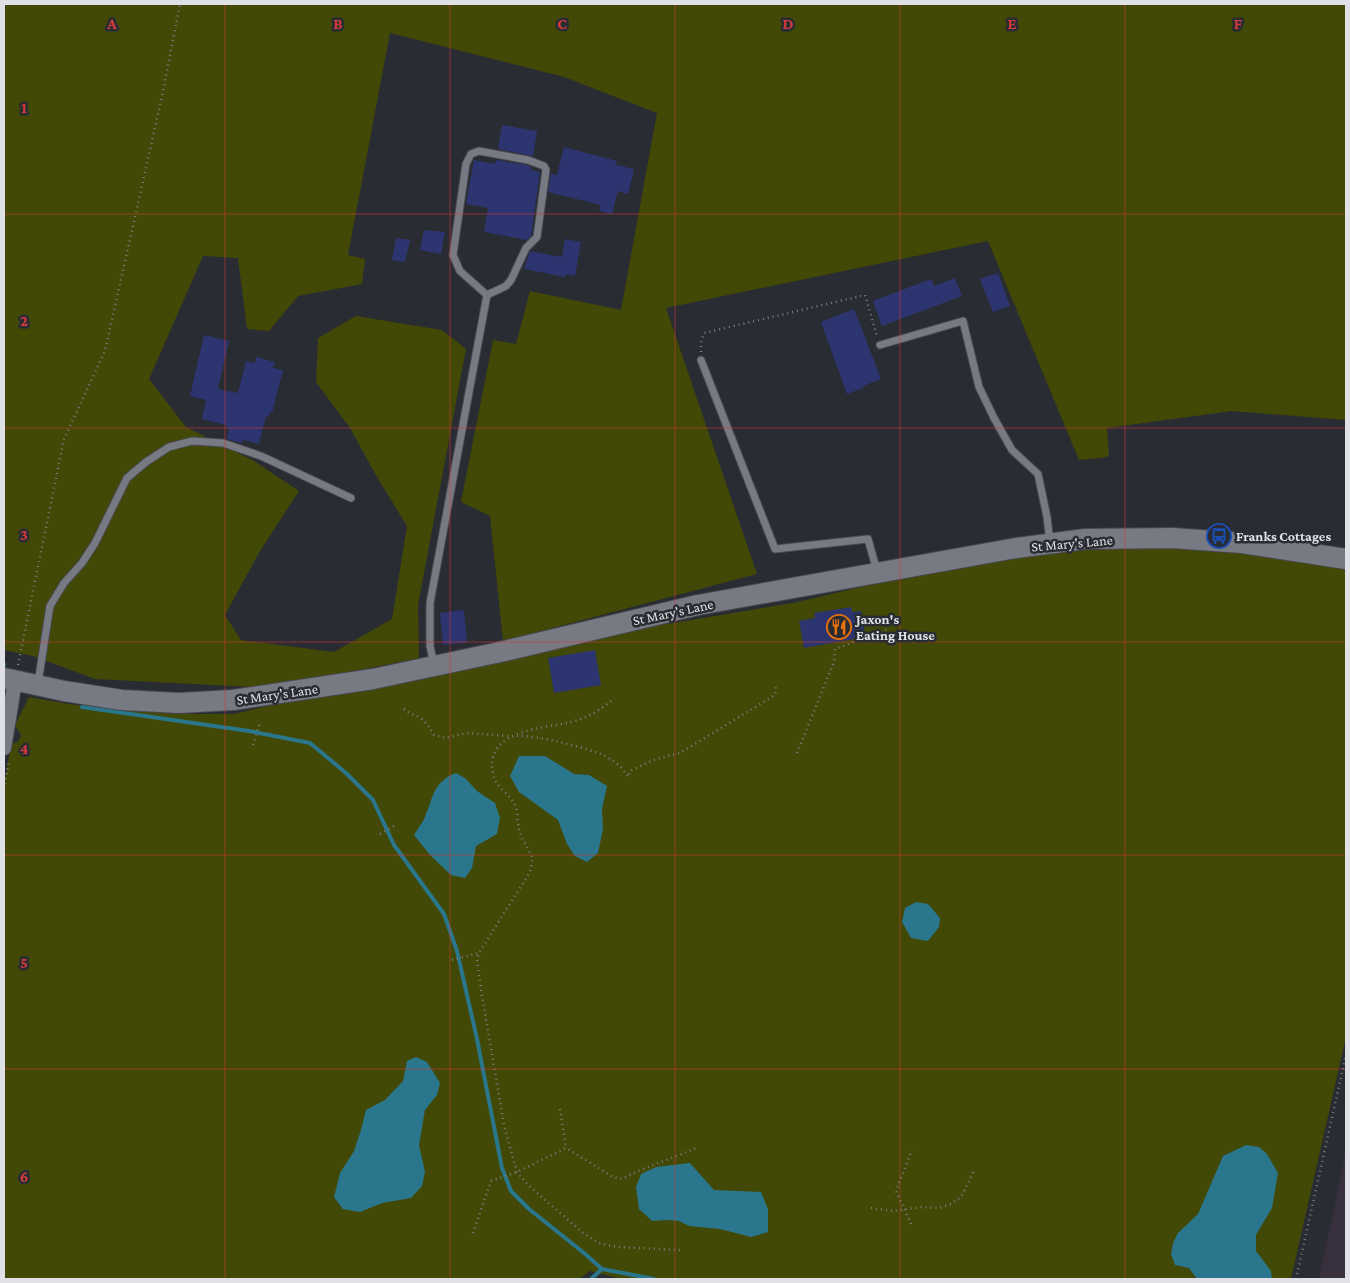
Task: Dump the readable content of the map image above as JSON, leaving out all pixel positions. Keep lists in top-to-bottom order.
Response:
{
  "streets": {
    "main road": ["St Mary's Lane"]
  },
  "places": {
    "bus stop": ["Franks Cottages"],
    "restaurant": ["Jaxon's Eating House"]
  },
  "grid": {
    "columns": [
      "A",
      "B",
      "C",
      "D",
      "E",
      "F"
    ],
    "rows": [
      "1",
      "2",
      "3",
      "4",
      "5",
      "6"
    ]
  }
}
